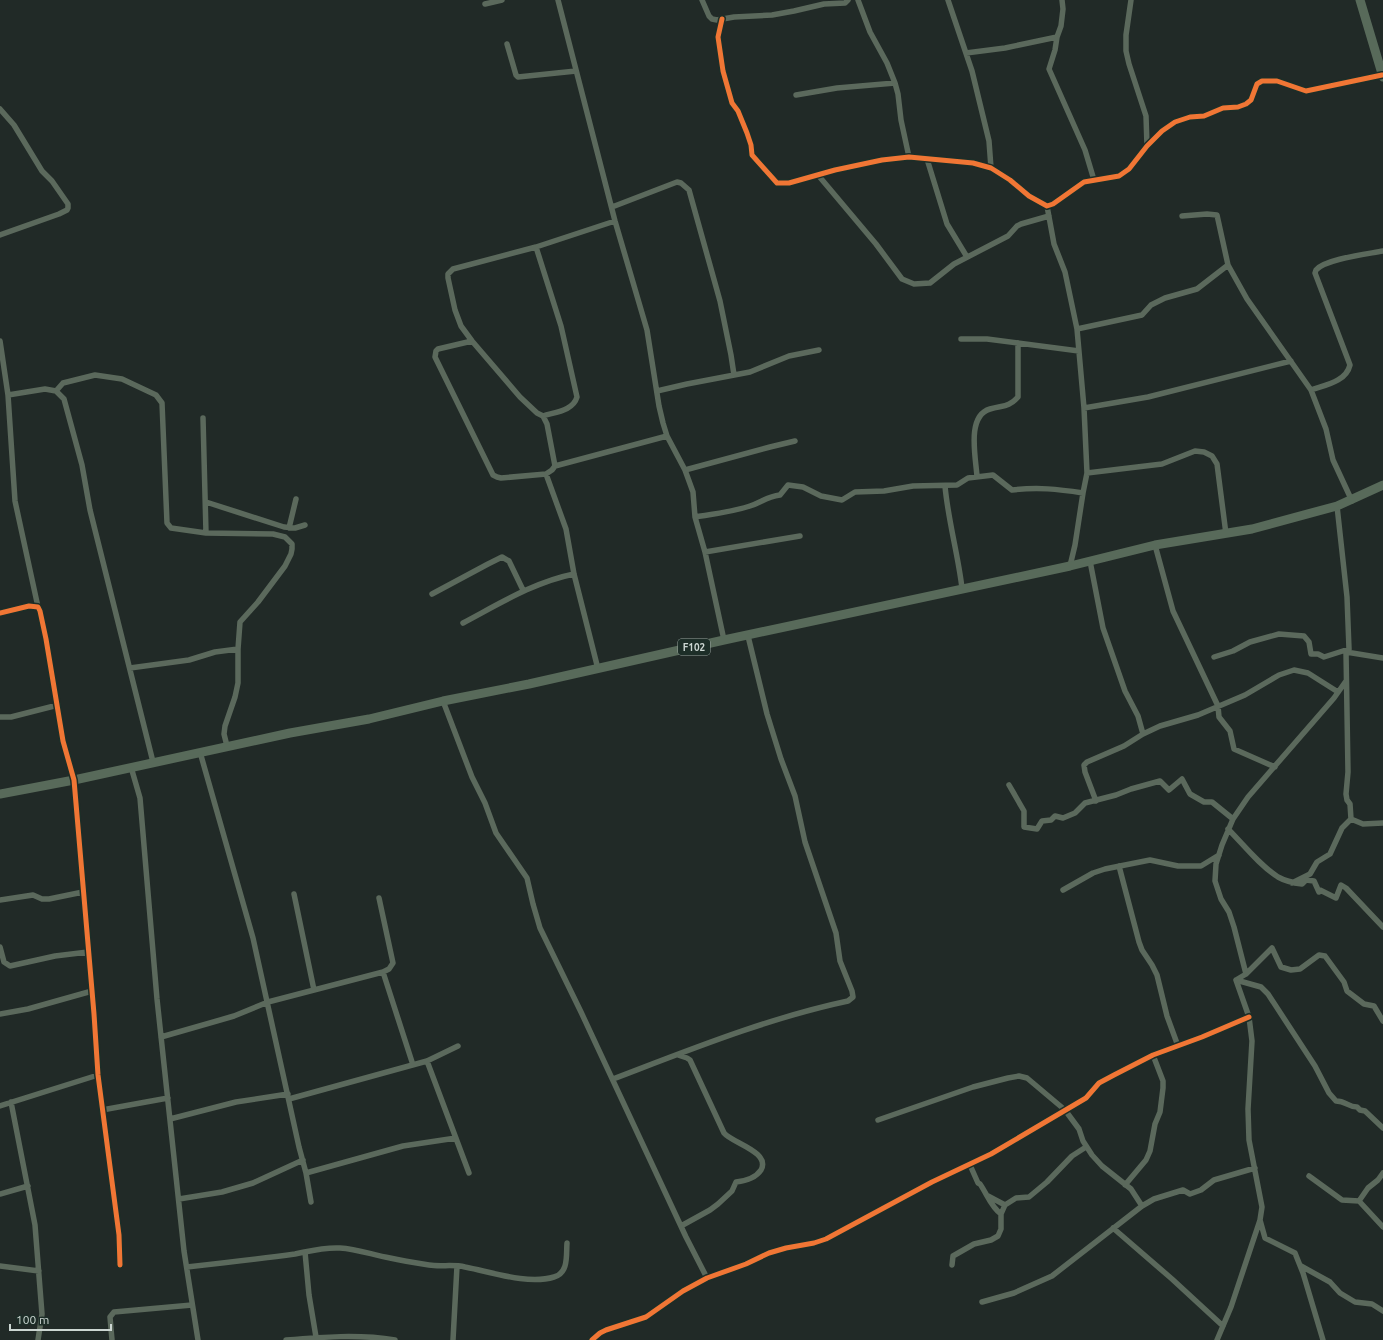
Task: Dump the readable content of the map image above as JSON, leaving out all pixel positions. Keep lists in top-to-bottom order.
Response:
{
  "streets": {
    "main road": ["F102"]
  },
  "scale_bar": "100 m"
}
